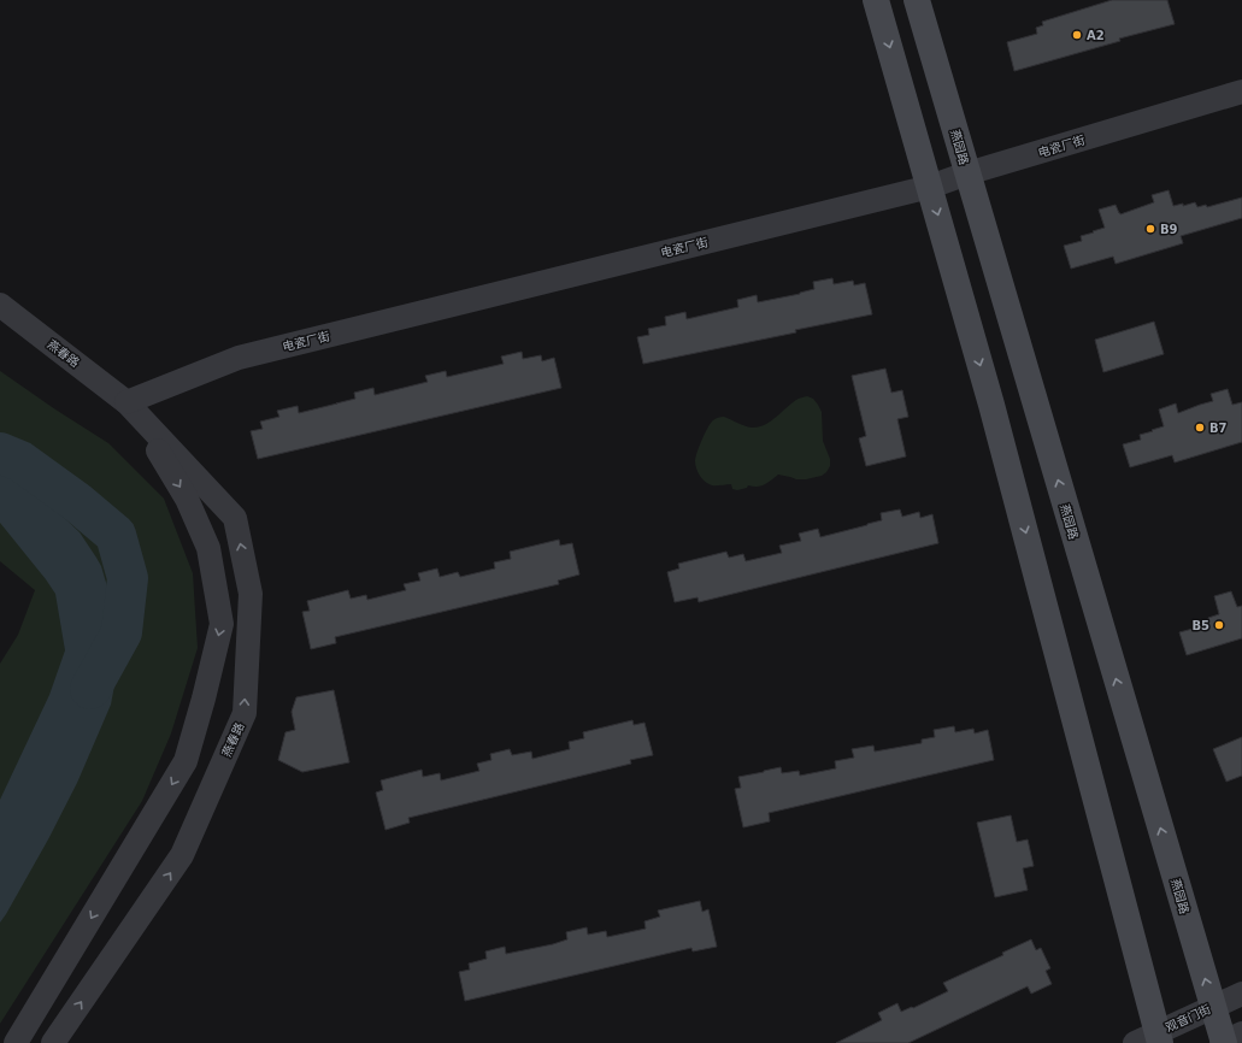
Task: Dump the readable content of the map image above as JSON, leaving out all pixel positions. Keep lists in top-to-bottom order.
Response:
{
  "streets": {
    "main road": ["燕园路"],
    "street": ["电瓷厂街", "燕春路", "观音门街"]
  },
  "crossings": [
    ["电瓷厂街", "燕园路"],
    ["电瓷厂街", "燕春路"],
    ["燕园路", "观音门街"]
  ],
  "places": [
    "A2",
    "B9",
    "B7",
    "B5"
  ]
}
